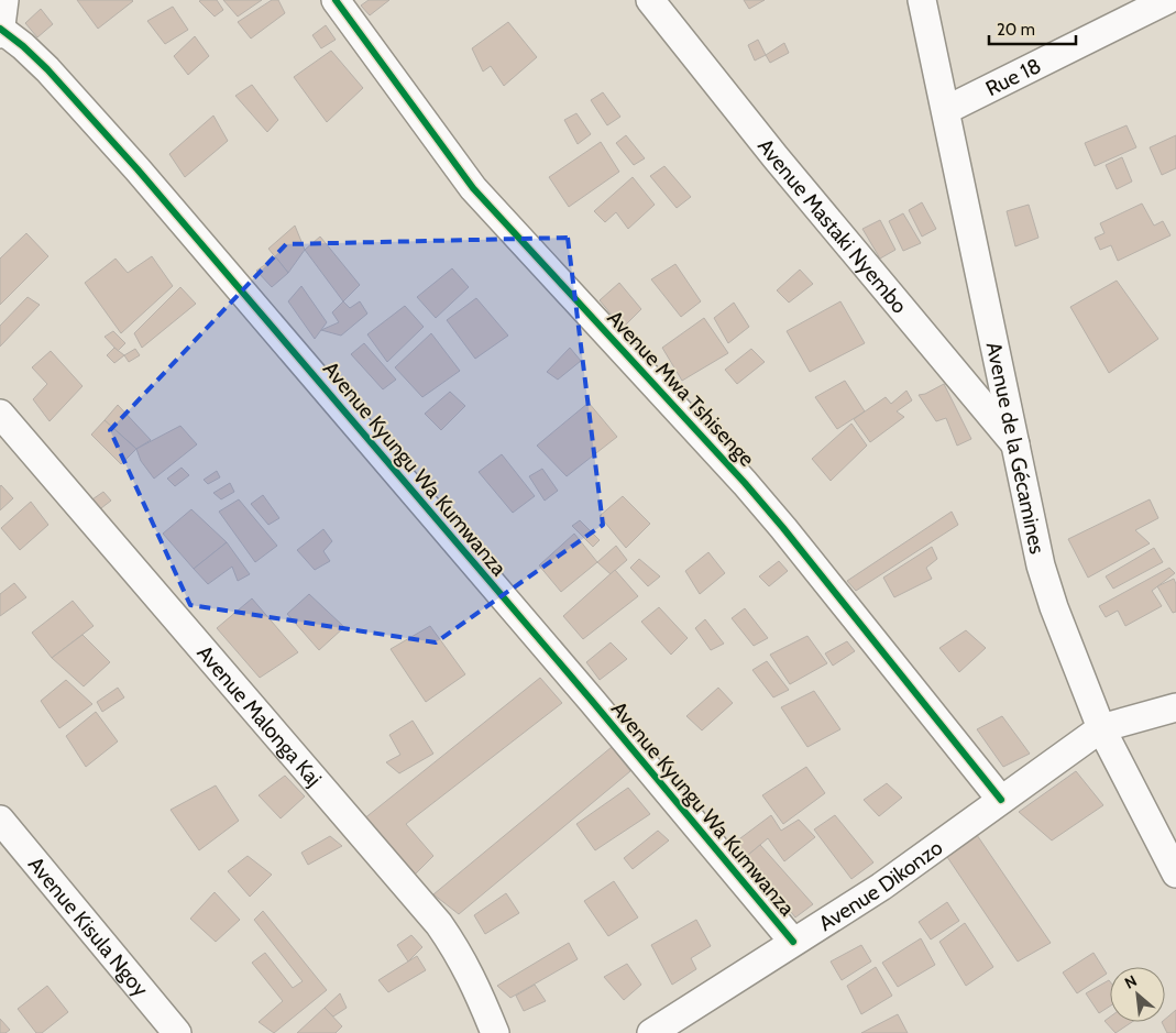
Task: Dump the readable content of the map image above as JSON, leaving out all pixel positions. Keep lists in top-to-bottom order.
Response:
{
  "streets": {
    "street": [
      "Rue 18",
      "Avenue Mastaki Nyembo",
      "Avenue Mwa Tshisenge",
      "Avenue de la Gécamines",
      "Avenue Kyungu Wa Kumwanza",
      "Avenue Malonga Kaj",
      "Avenue Dikonzo",
      "Avenue Kisula Ngoy"
    ]
  },
  "crossings": [
    ["Rue 18", "Avenue de la Gécamines"],
    ["Avenue Mastaki Nyembo", "Avenue de la Gécamines"],
    ["Avenue Mwa Tshisenge", "Avenue Dikonzo"],
    ["Avenue de la Gécamines", "Avenue Dikonzo"],
    ["Avenue Kyungu Wa Kumwanza", "Avenue Dikonzo"]
  ],
  "scale_bar": "20 m",
  "north": "top left"
}
